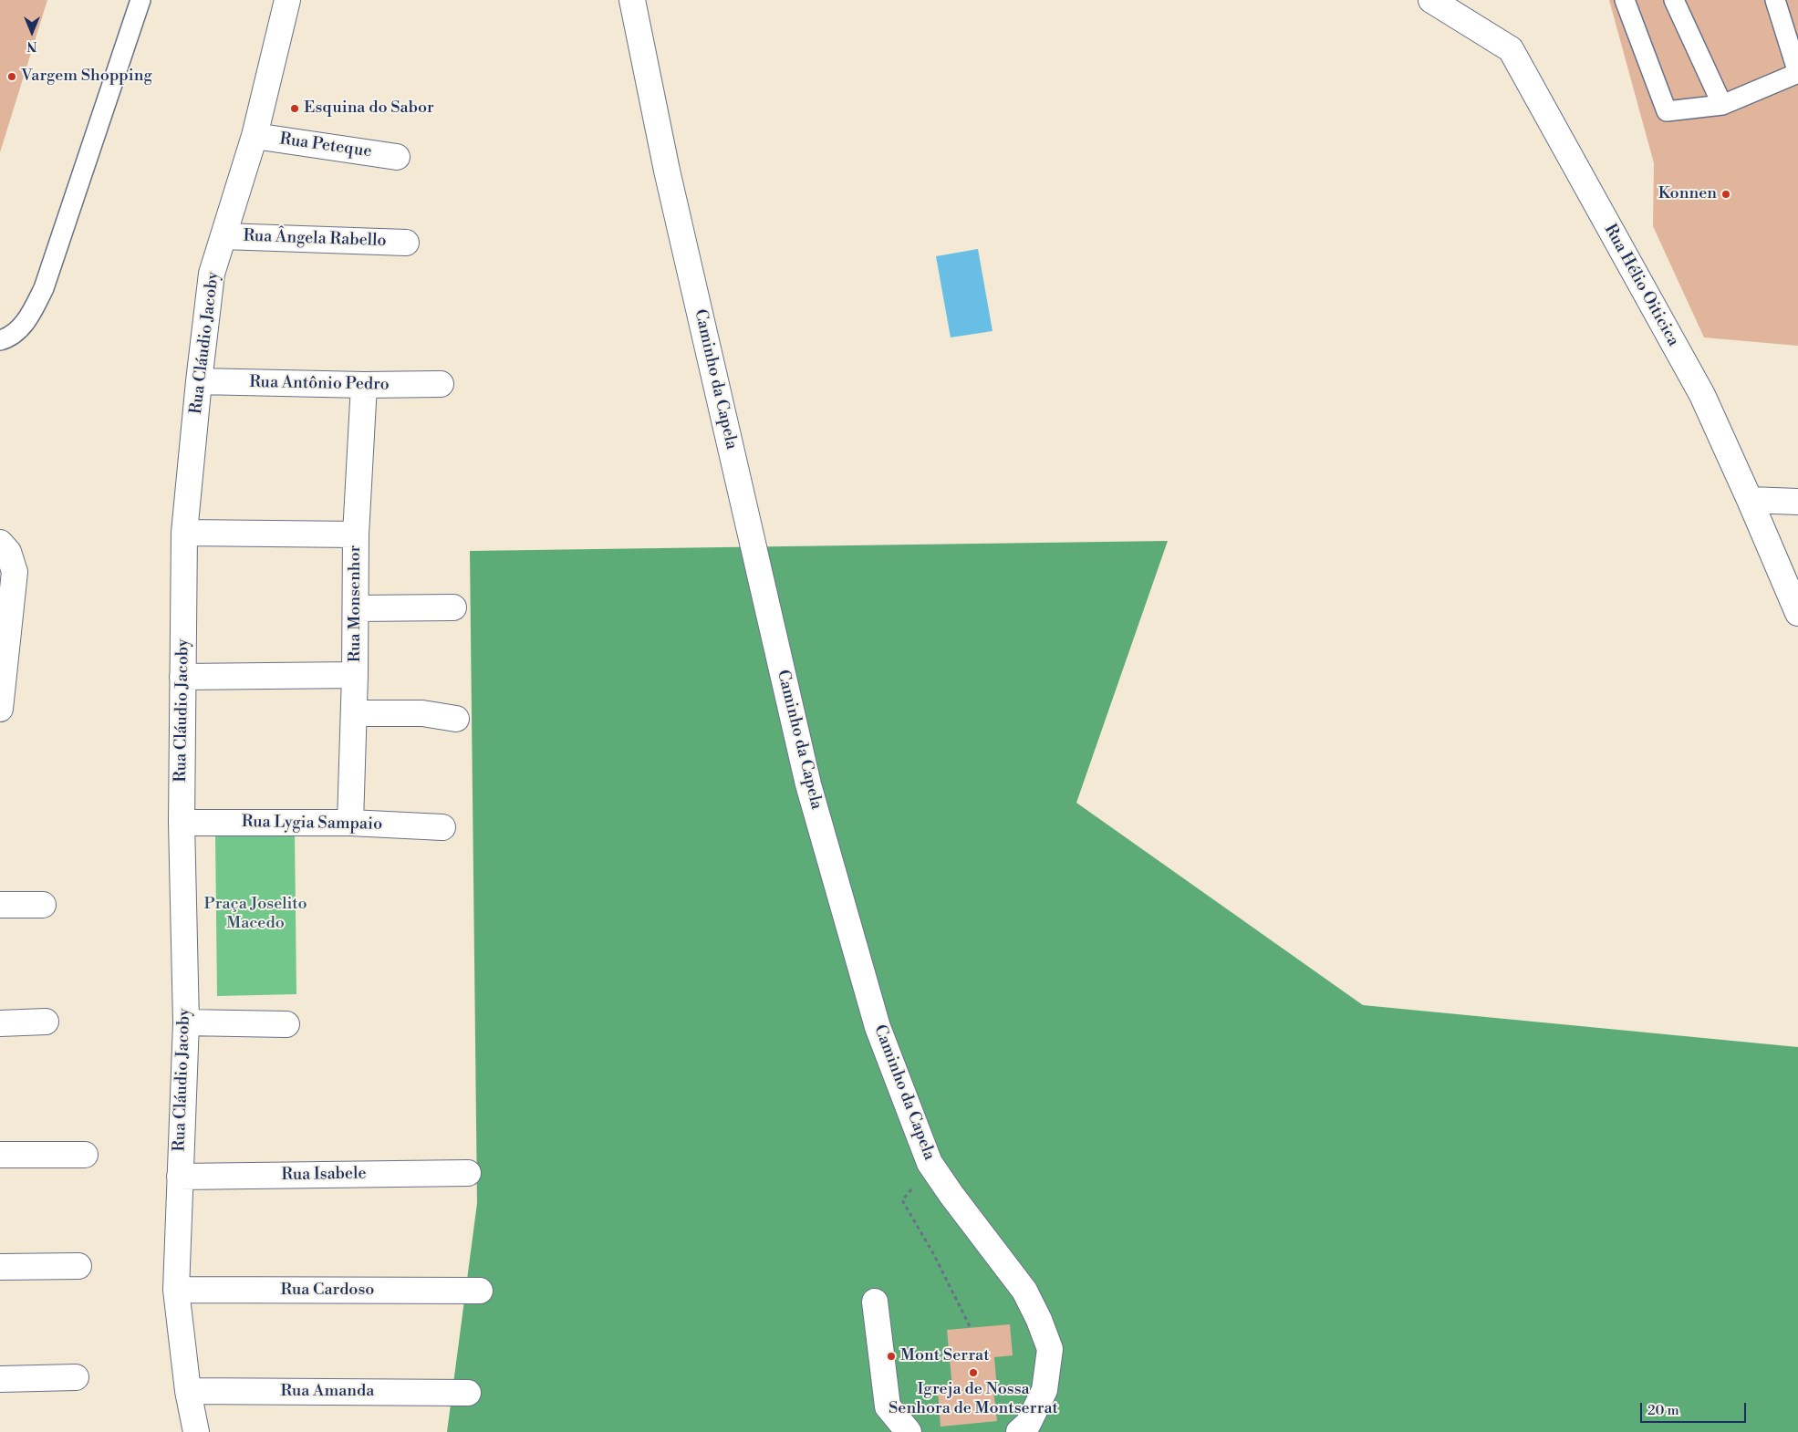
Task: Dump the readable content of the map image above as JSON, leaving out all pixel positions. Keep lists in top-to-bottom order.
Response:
{
  "streets": {
    "street": [
      "Rua Peteque",
      "Rua Ângela Rabello",
      "Rua Hélio Oiticica",
      "Rua Cláudio Jacoby",
      "Caminho da Capela",
      "Rua Antônio Pedro",
      "Rua Monsenhor",
      "Rua Lygia Sampaio",
      "Rua Isabele",
      "Rua Cardoso",
      "Rua Amanda"
    ]
  },
  "crossings": [
    ["Rua Peteque", "Rua Cláudio Jacoby"],
    ["Rua Ângela Rabello", "Rua Cláudio Jacoby"],
    ["Rua Cláudio Jacoby", "Rua Antônio Pedro"],
    ["Rua Cláudio Jacoby", "Rua Lygia Sampaio"],
    ["Rua Cláudio Jacoby", "Rua Isabele"],
    ["Rua Cláudio Jacoby", "Rua Cardoso"],
    ["Rua Cláudio Jacoby", "Rua Amanda"],
    ["Rua Antônio Pedro", "Rua Monsenhor"],
    ["Rua Monsenhor", "Rua Lygia Sampaio"]
  ],
  "parks": ["Praça Joselito Macedo"],
  "places": [
    "Vargem Shopping",
    "Esquina do Sabor",
    "Konnen",
    "Mont Serrat",
    "Igreja de Nossa Senhora de Montserrat"
  ],
  "scale_bar": "20 m",
  "north": "bottom"
}
